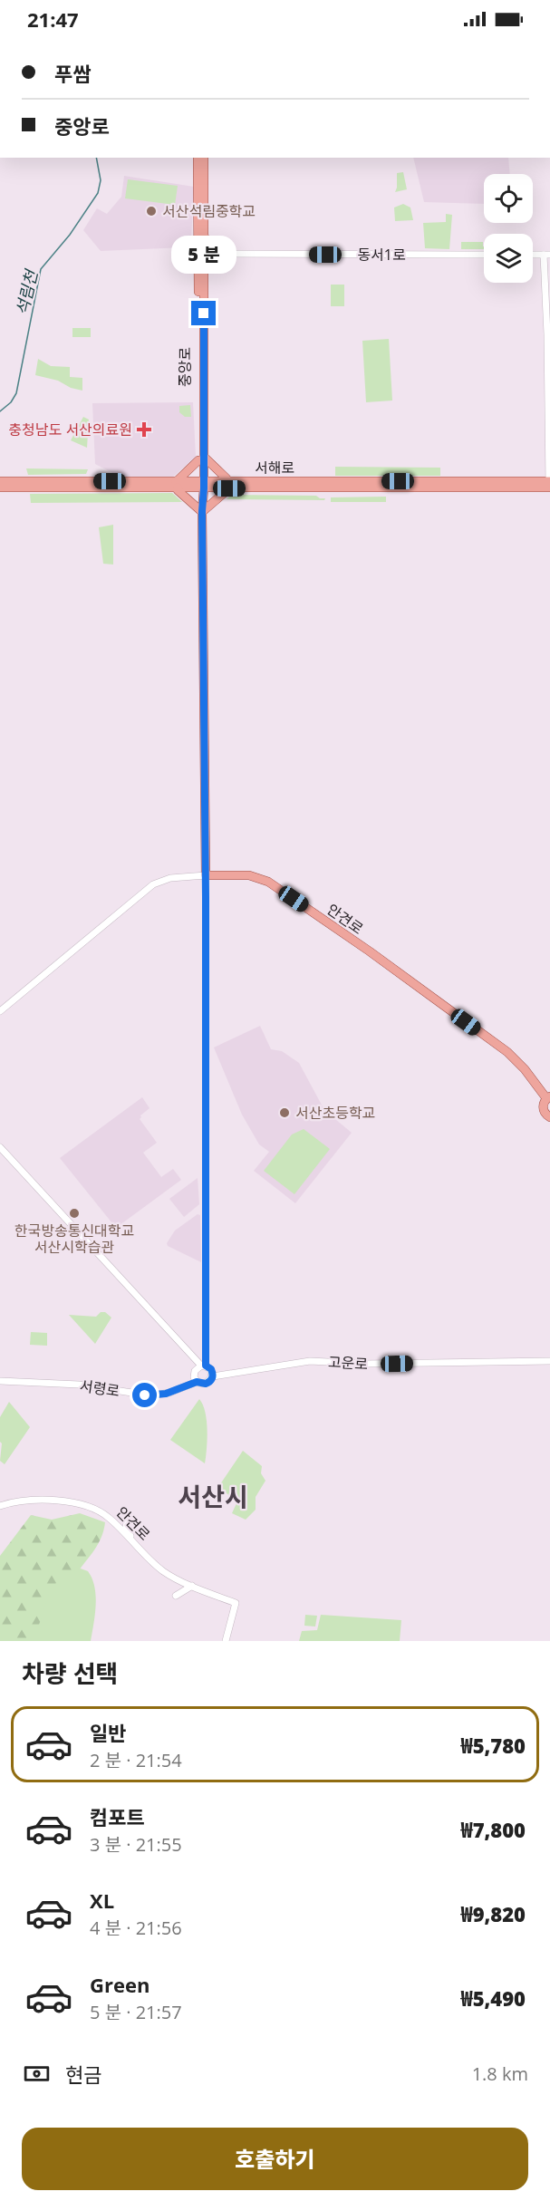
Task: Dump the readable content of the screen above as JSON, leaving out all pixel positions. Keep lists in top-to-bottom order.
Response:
{
  "streets": {
    "main road": ["중앙로", "서해로", "안견로"],
    "street": ["동서1로", "고운로", "서령로"]
  },
  "crossings": [
    ["동서1로", "중앙로"],
    ["중앙로", "서해로"],
    ["중앙로", "안견로"],
    ["중앙로", "고운로"],
    ["중앙로", "서령로"],
    ["고운로", "서령로"]
  ],
  "districts": ["서산시"],
  "water": ["석림천"],
  "places": {
    "other": ["서산석림중학교", "서산초등학교", "한국방송통신대학교 서산시학습관"],
    "health": ["충청남도 서산의료원"]
  },
  "page": {
    "status": "21:47",
    "banner": ["푸쌈", "중앙로"],
    "bubble": "5 분",
    "heading": "차량 선택",
    "list": [
      {
        "name": "일반",
        "note": "2 분 · 21:54",
        "value": "₩5,780"
      },
      {
        "name": "컴포트",
        "note": "3 분 · 21:55",
        "value": "₩7,800"
      },
      {
        "name": "XL",
        "note": "4 분 · 21:56",
        "value": "₩9,820"
      },
      {
        "name": "Green",
        "note": "5 분 · 21:57",
        "value": "₩5,490"
      }
    ],
    "pay": ["현금", "1.8 km"],
    "buttons": "호출하기"
  }
}
